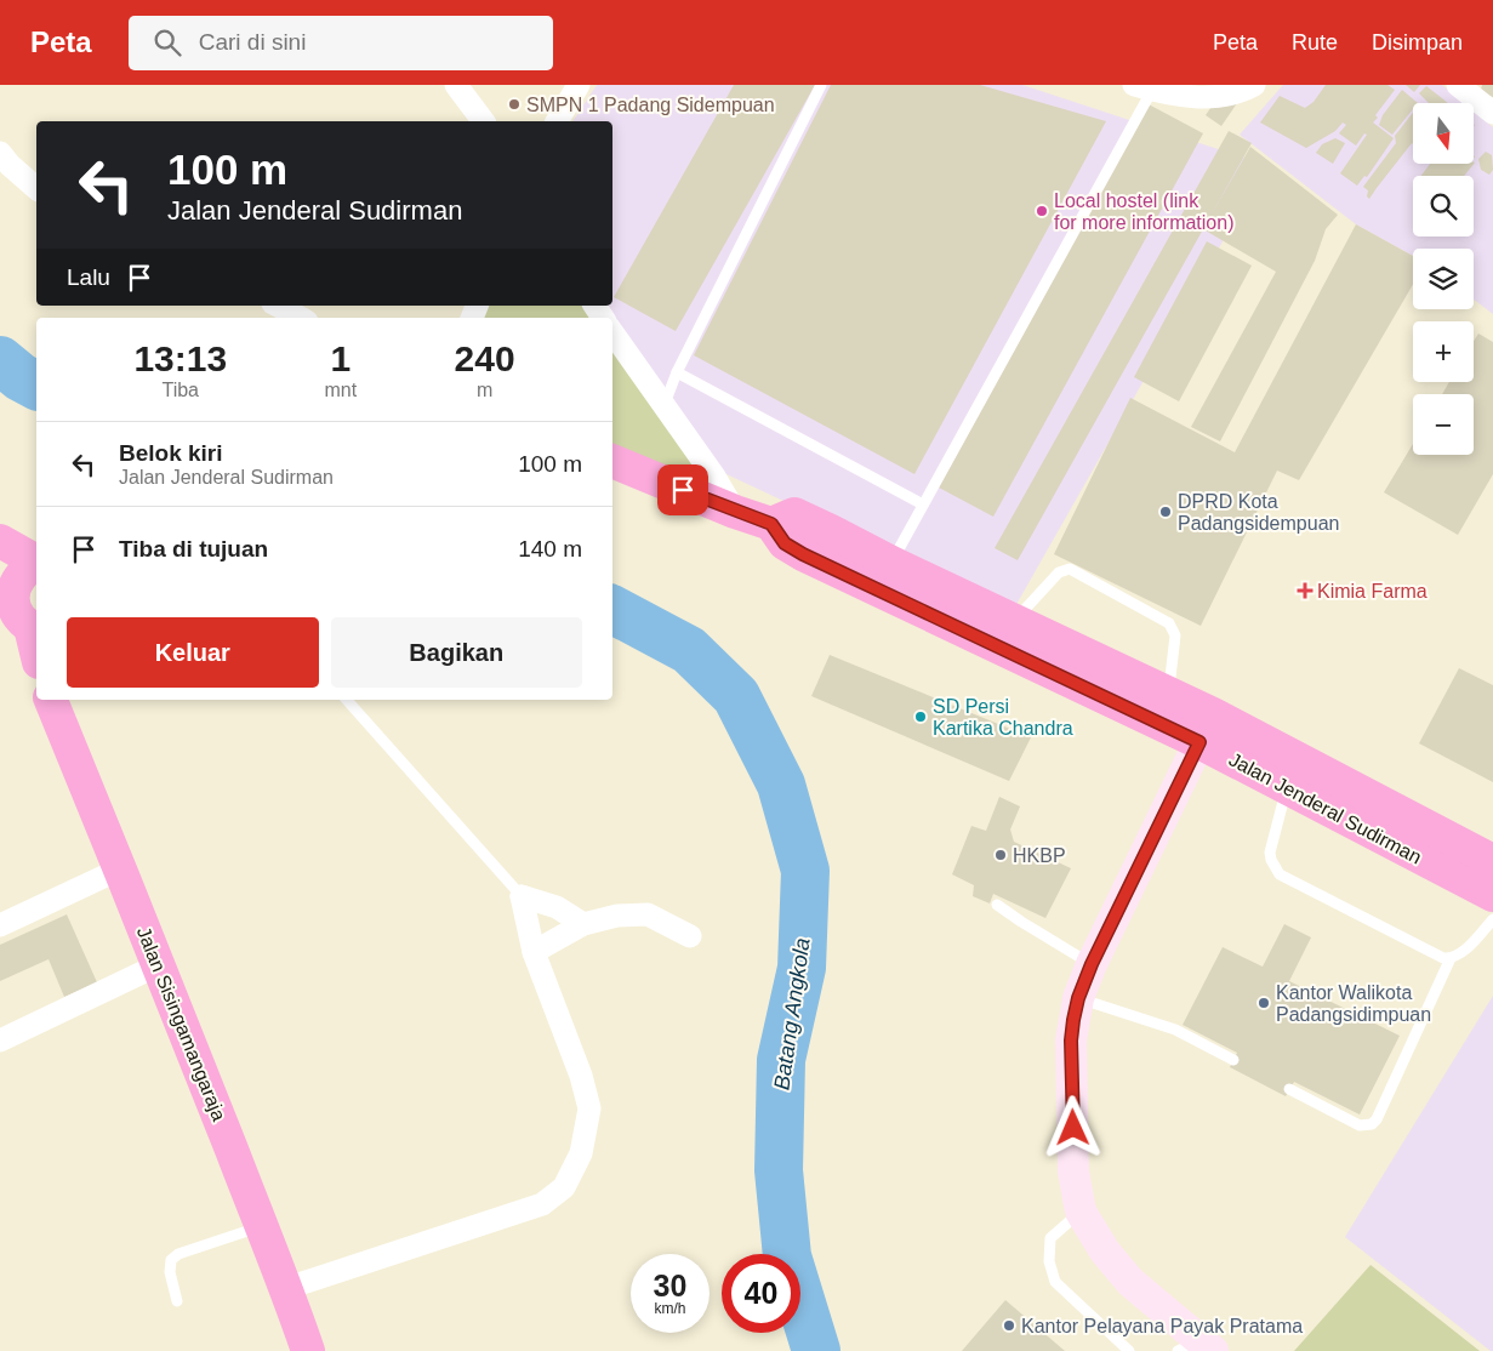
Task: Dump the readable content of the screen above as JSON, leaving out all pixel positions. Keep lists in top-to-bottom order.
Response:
{
  "streets": {
    "highway": ["Jalan Jenderal Sudirman", "Jalan Sisingamangaraja"]
  },
  "water": ["Batang Angkola"],
  "places": {
    "other": [
      "SMPN 1 Padang Sidempuan",
      "Local hostel (link for more information)",
      "DPRD Kota Padangsidempuan",
      "SD Persi Kartika Chandra",
      "HKBP",
      "Kantor Walikota Padangsidimpuan",
      "Kantor Pelayana Payak Pratama"
    ],
    "health": ["Kimia Farma"]
  },
  "north": "bottom",
  "page": {
    "header": "Peta",
    "search": "Cari di sini",
    "nav": ["Peta", "Rute", "Disimpan"],
    "map_buttons": ["+", "−"],
    "turn": ["100 m", "Jalan Jenderal Sudirman"],
    "then": "Lalu",
    "eta": [
      "13:13",
      "Tiba",
      "1",
      "mnt",
      "240",
      "m"
    ],
    "list": [
      {
        "name": "Belok kiri",
        "note": "Jalan Jenderal Sudirman",
        "value": "100 m"
      },
      {
        "name": "Tiba di tujuan",
        "value": "140 m"
      }
    ],
    "buttons": ["Keluar", "Bagikan"],
    "speed": "30 km/h",
    "limit": "40"
  }
}
